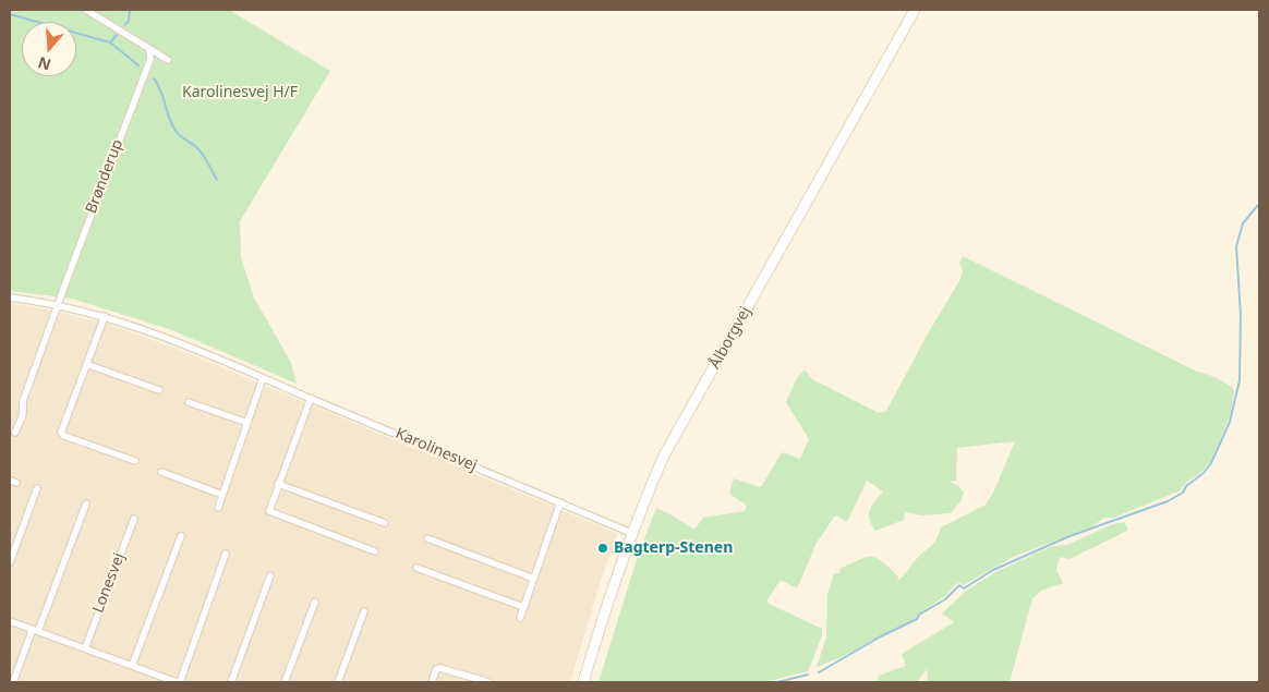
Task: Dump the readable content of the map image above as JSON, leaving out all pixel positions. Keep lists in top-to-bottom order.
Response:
{
  "streets": {
    "main road": ["Ålborgvej"],
    "street": ["Brønderup", "Karolinesvej", "Lonesvej"]
  },
  "crossings": [
    ["Brønderup", "Karolinesvej"],
    ["Ålborgvej", "Karolinesvej"]
  ],
  "parks": ["Karolinesvej H/F"],
  "places": ["Bagterp-Stenen"],
  "north": "bottom"
}
